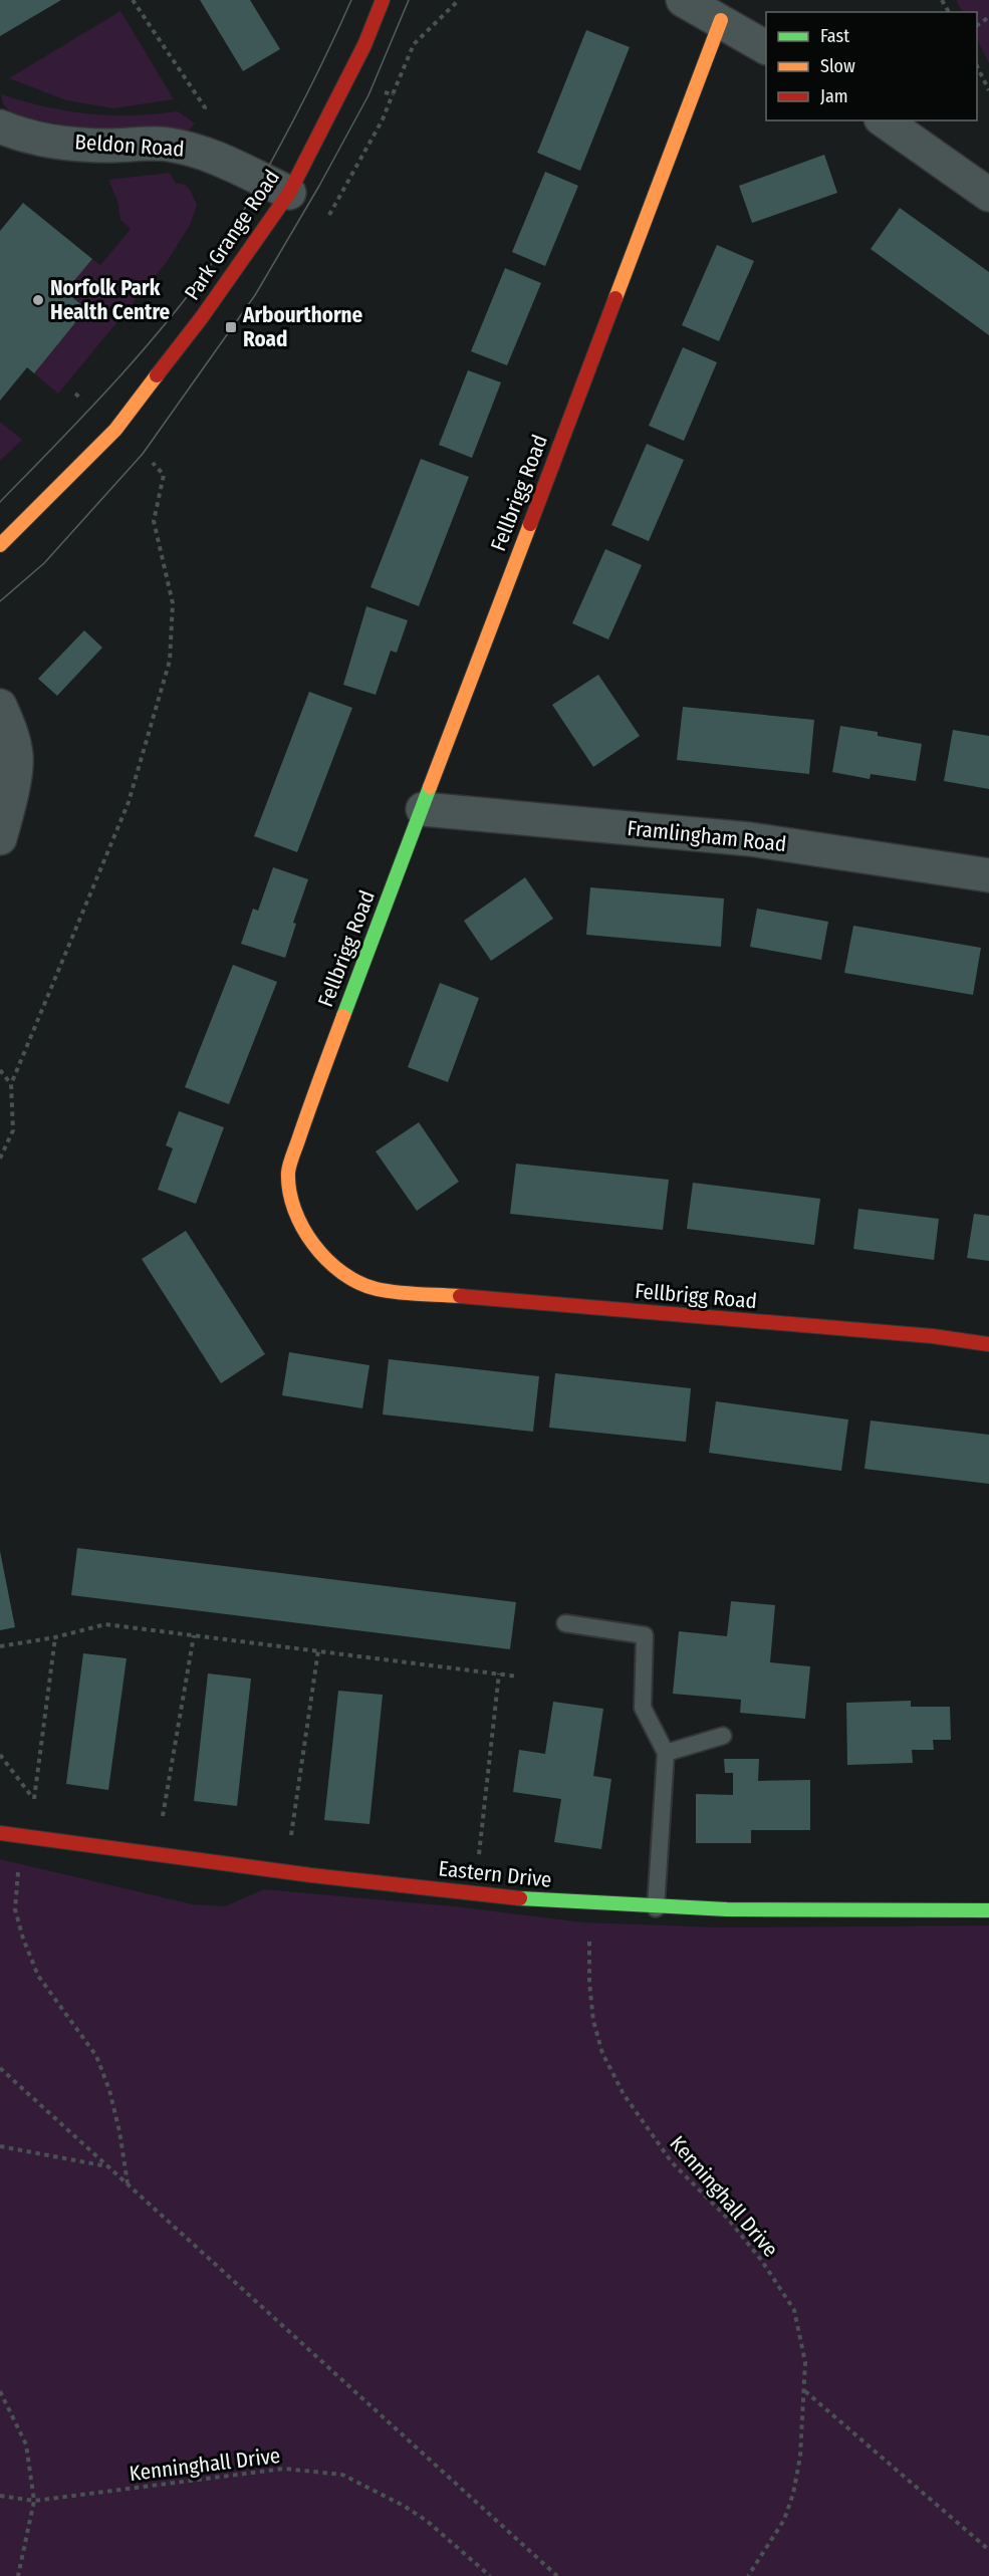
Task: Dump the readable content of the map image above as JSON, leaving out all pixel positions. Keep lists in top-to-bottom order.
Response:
{
  "streets": {
    "street": [
      "Beldon Road",
      "Park Grange Road",
      "Fellbrigg Road",
      "Framlingham Road",
      "Eastern Drive"
    ],
    "path": ["Kenninghall Drive"]
  },
  "crossings": [
    ["Beldon Road", "Park Grange Road"],
    ["Fellbrigg Road", "Framlingham Road"],
    ["Eastern Drive", "Kenninghall Drive"]
  ],
  "places": {
    "other": ["Norfolk Park Health Centre"],
    "transit": ["Arbourthorne Road"]
  },
  "legend": ["Fast", "Slow", "Jam"]
}
